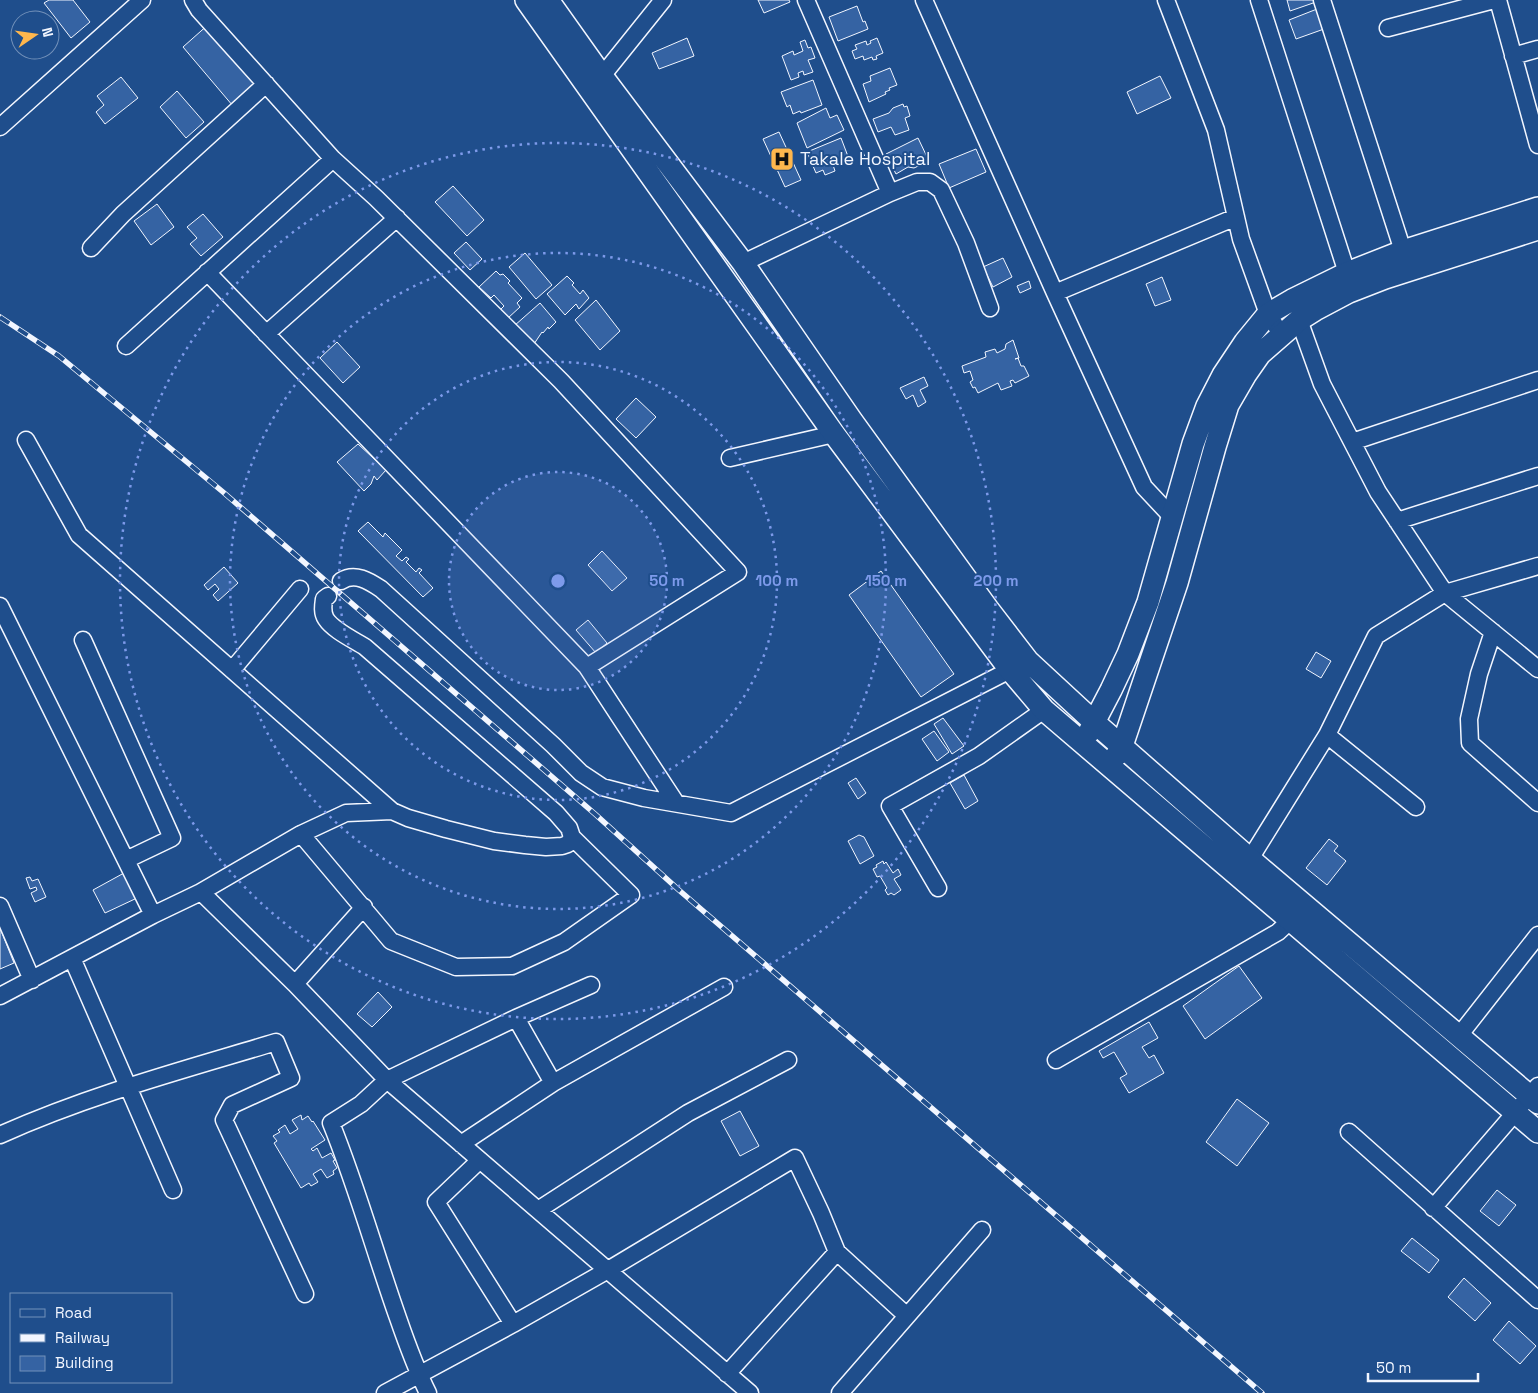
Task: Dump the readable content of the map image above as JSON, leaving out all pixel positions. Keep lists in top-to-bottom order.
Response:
{
  "places": {
    "hospital": ["Takale Hospital"]
  },
  "legend": ["Road", "Railway", "Building"],
  "scale_bar": "50 m",
  "north": "right",
  "rings": [
    "50 m",
    "100 m",
    "150 m",
    "200 m"
  ]
}
